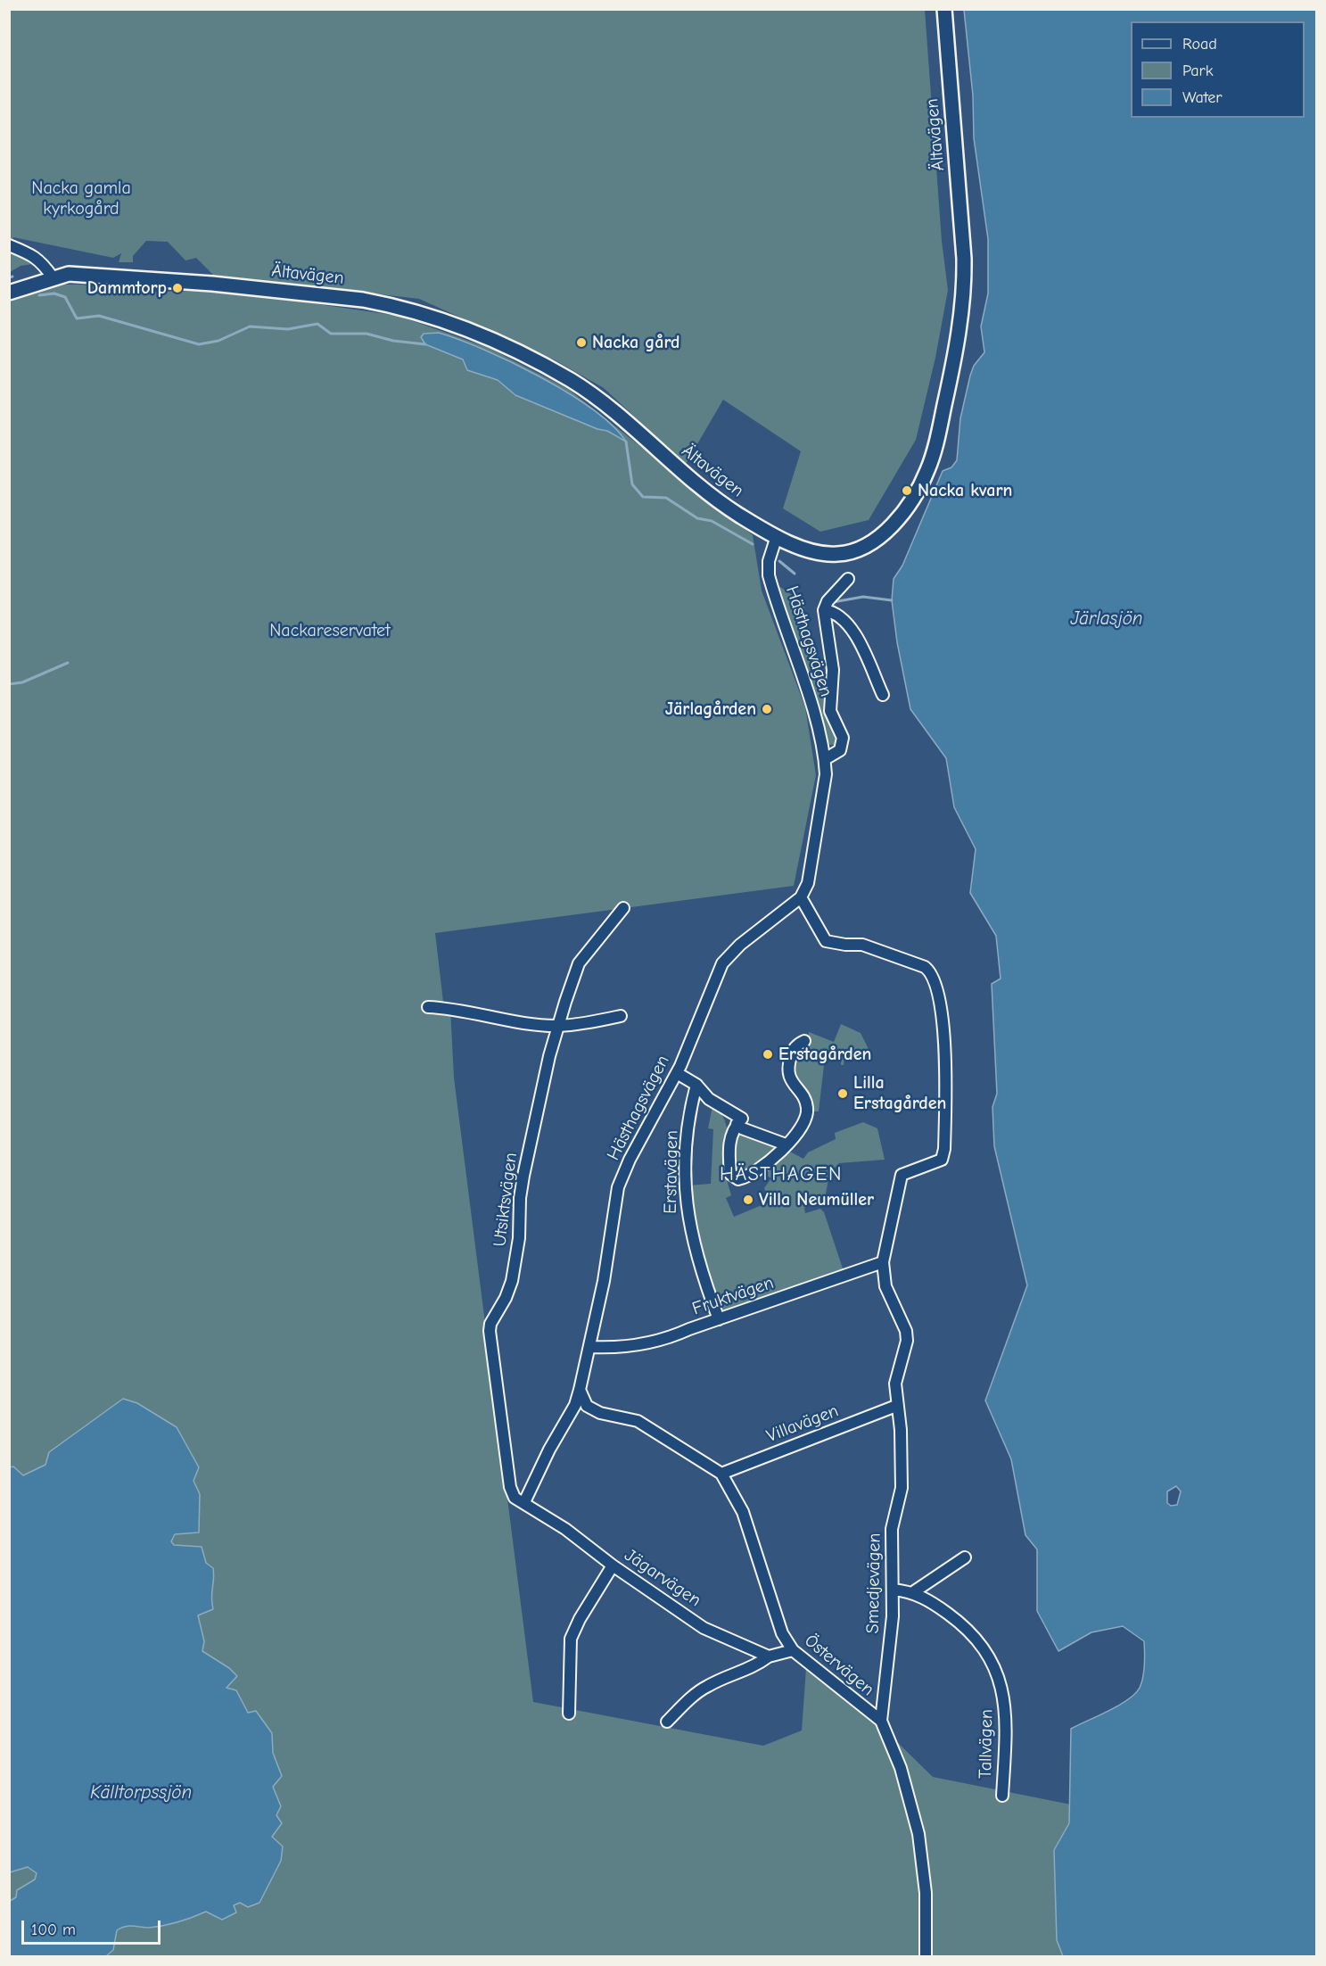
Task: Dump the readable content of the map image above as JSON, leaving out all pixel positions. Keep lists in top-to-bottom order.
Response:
{
  "streets": {
    "main road": ["Ältavägen"],
    "street": [
      "Hästhagsvägen",
      "Erstavägen",
      "Utsiktsvägen",
      "Fruktvägen",
      "Villavägen",
      "Jägarvägen",
      "Smedjevägen",
      "Östervägen",
      "Tallvägen"
    ]
  },
  "crossings": [
    ["Ältavägen", "Hästhagsvägen"],
    ["Hästhagsvägen", "Utsiktsvägen"],
    ["Hästhagsvägen", "Fruktvägen"],
    ["Hästhagsvägen", "Jägarvägen"],
    ["Hästhagsvägen", "Smedjevägen"],
    ["Hästhagsvägen", "Östervägen"],
    ["Erstavägen", "Fruktvägen"],
    ["Utsiktsvägen", "Jägarvägen"],
    ["Fruktvägen", "Smedjevägen"],
    ["Villavägen", "Smedjevägen"],
    ["Villavägen", "Östervägen"],
    ["Smedjevägen", "Östervägen"],
    ["Smedjevägen", "Tallvägen"]
  ],
  "districts": ["HÄSTHAGEN"],
  "water": ["Järlasjön", "Källtorpssjön"],
  "parks": ["Nacka gamla kyrkogård", "Nackareservatet"],
  "places": [
    "Dammtorp",
    "Nacka gård",
    "Nacka kvarn",
    "Järlagården",
    "Erstagården",
    "Lilla Erstagården",
    "Villa Neumüller"
  ],
  "legend": ["Road", "Park", "Water"],
  "scale_bar": "100 m"
}
